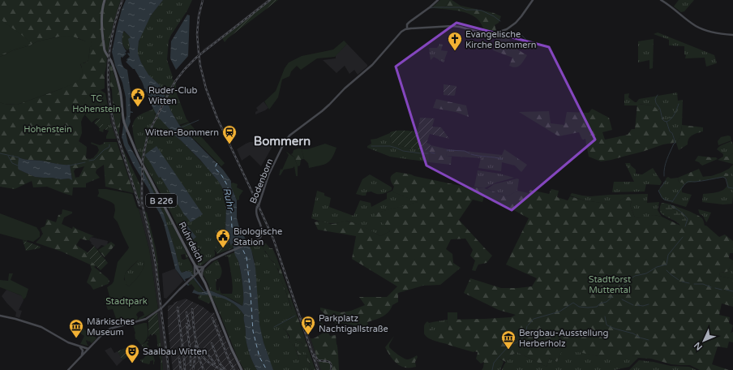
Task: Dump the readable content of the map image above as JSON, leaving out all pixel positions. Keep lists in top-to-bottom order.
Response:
{
  "streets": {
    "main road": ["Bodenborn", "B 226", "Ruhrdeich"]
  },
  "districts": ["Bommern"],
  "water": ["Ruhr"],
  "parks": [
    "TC Hohenstein",
    "Hohenstein",
    "Stadtforst Muttental",
    "Stadtpark"
  ],
  "places": {
    "church": ["Evangelische Kirche Bommern"],
    "public building": ["Ruder-Club Witten", "Biologische Station"],
    "station": ["Witten-Bommern", "Parkplatz Nachtigallstraße"],
    "museum": ["Märkisches Museum", "Bergbau-Ausstellung Herberholz"],
    "theatre": ["Saalbau Witten"]
  },
  "north": "bottom left"
}
